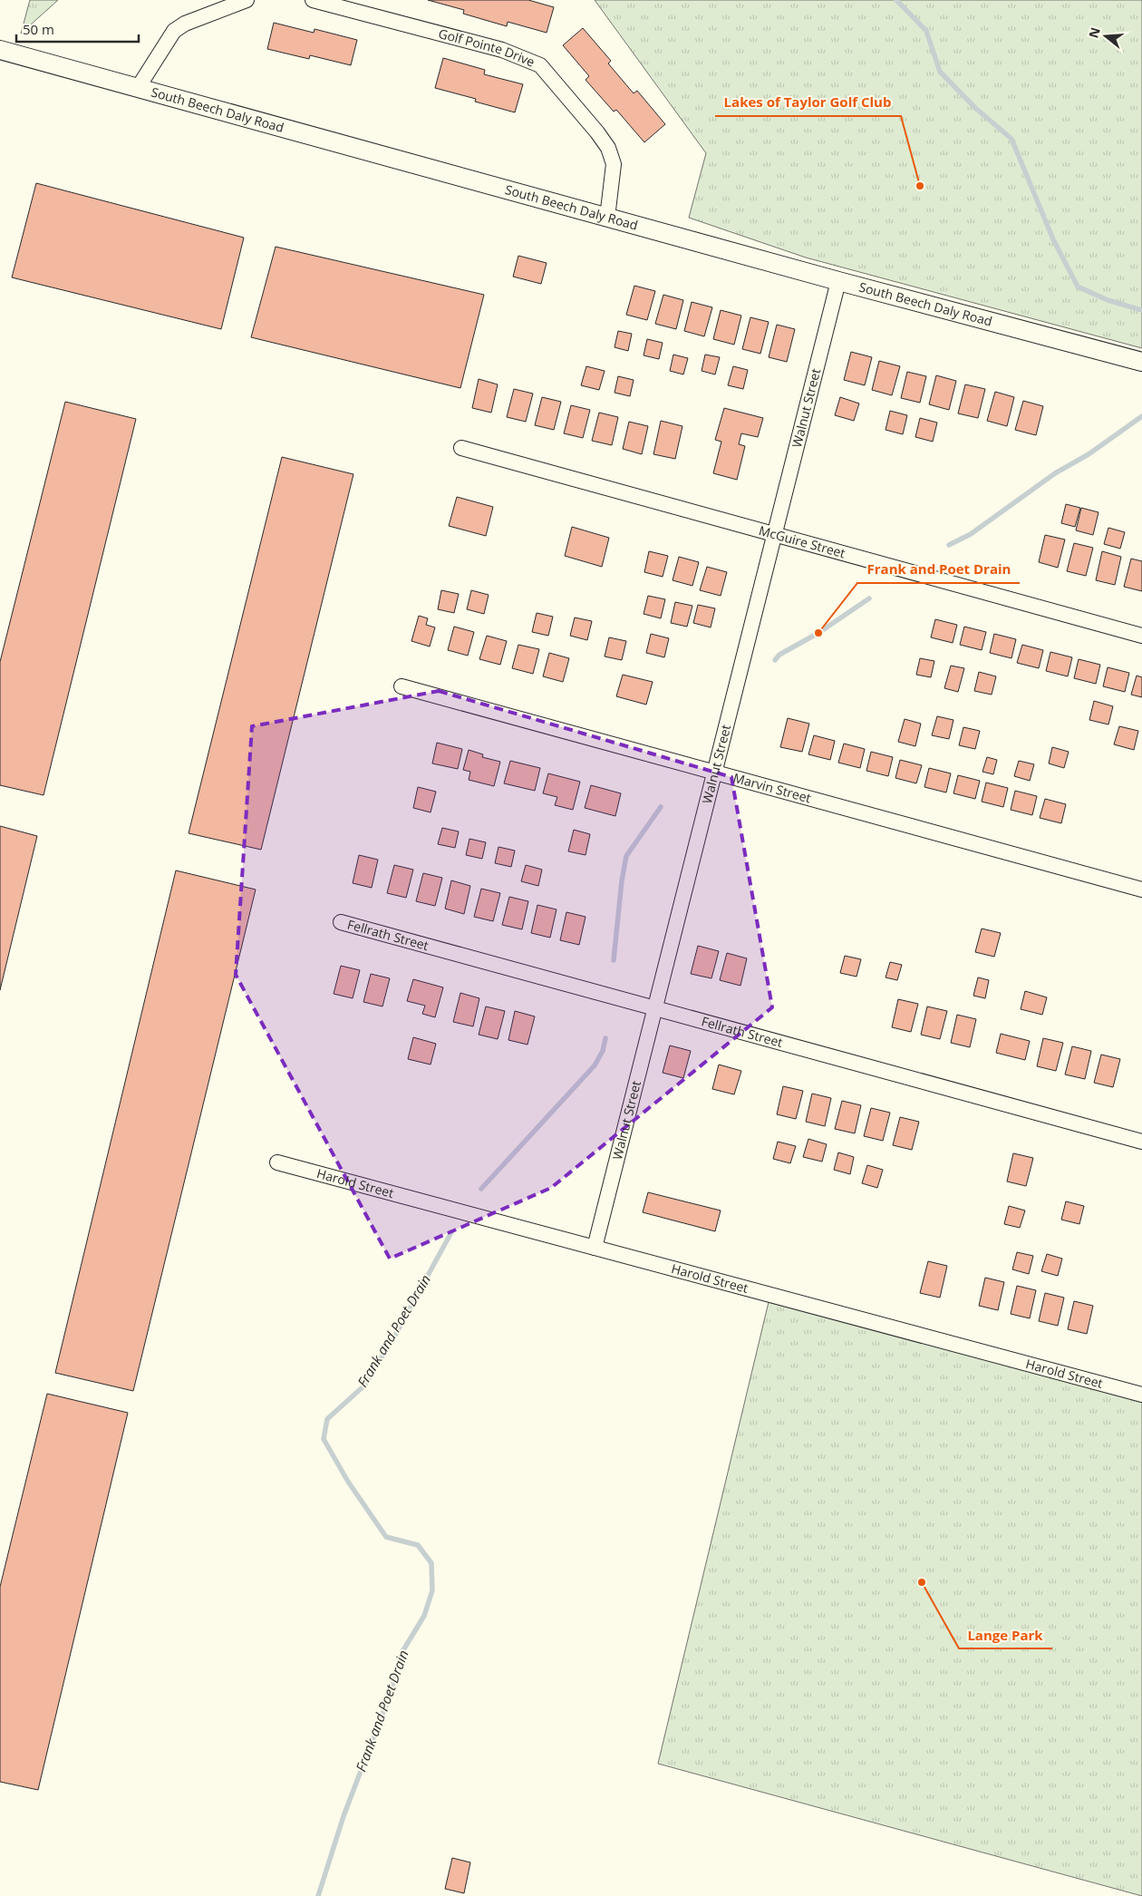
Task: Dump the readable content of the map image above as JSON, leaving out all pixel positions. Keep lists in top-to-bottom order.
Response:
{
  "streets": {
    "street": [
      "Golf Pointe Drive",
      "South Beech Daly Road",
      "Walnut Street",
      "McGuire Street",
      "Marvin Street",
      "Fellrath Street",
      "Harold Street"
    ]
  },
  "crossings": [
    ["Golf Pointe Drive", "South Beech Daly Road"],
    ["South Beech Daly Road", "Walnut Street"],
    ["Walnut Street", "McGuire Street"],
    ["Walnut Street", "Marvin Street"],
    ["Walnut Street", "Fellrath Street"],
    ["Walnut Street", "Harold Street"]
  ],
  "water": ["Frank and Poet Drain"],
  "places": ["Lakes of Taylor Golf Club", "Frank and Poet Drain", "Lange Park"],
  "scale_bar": "50 m",
  "north": "left"
}
